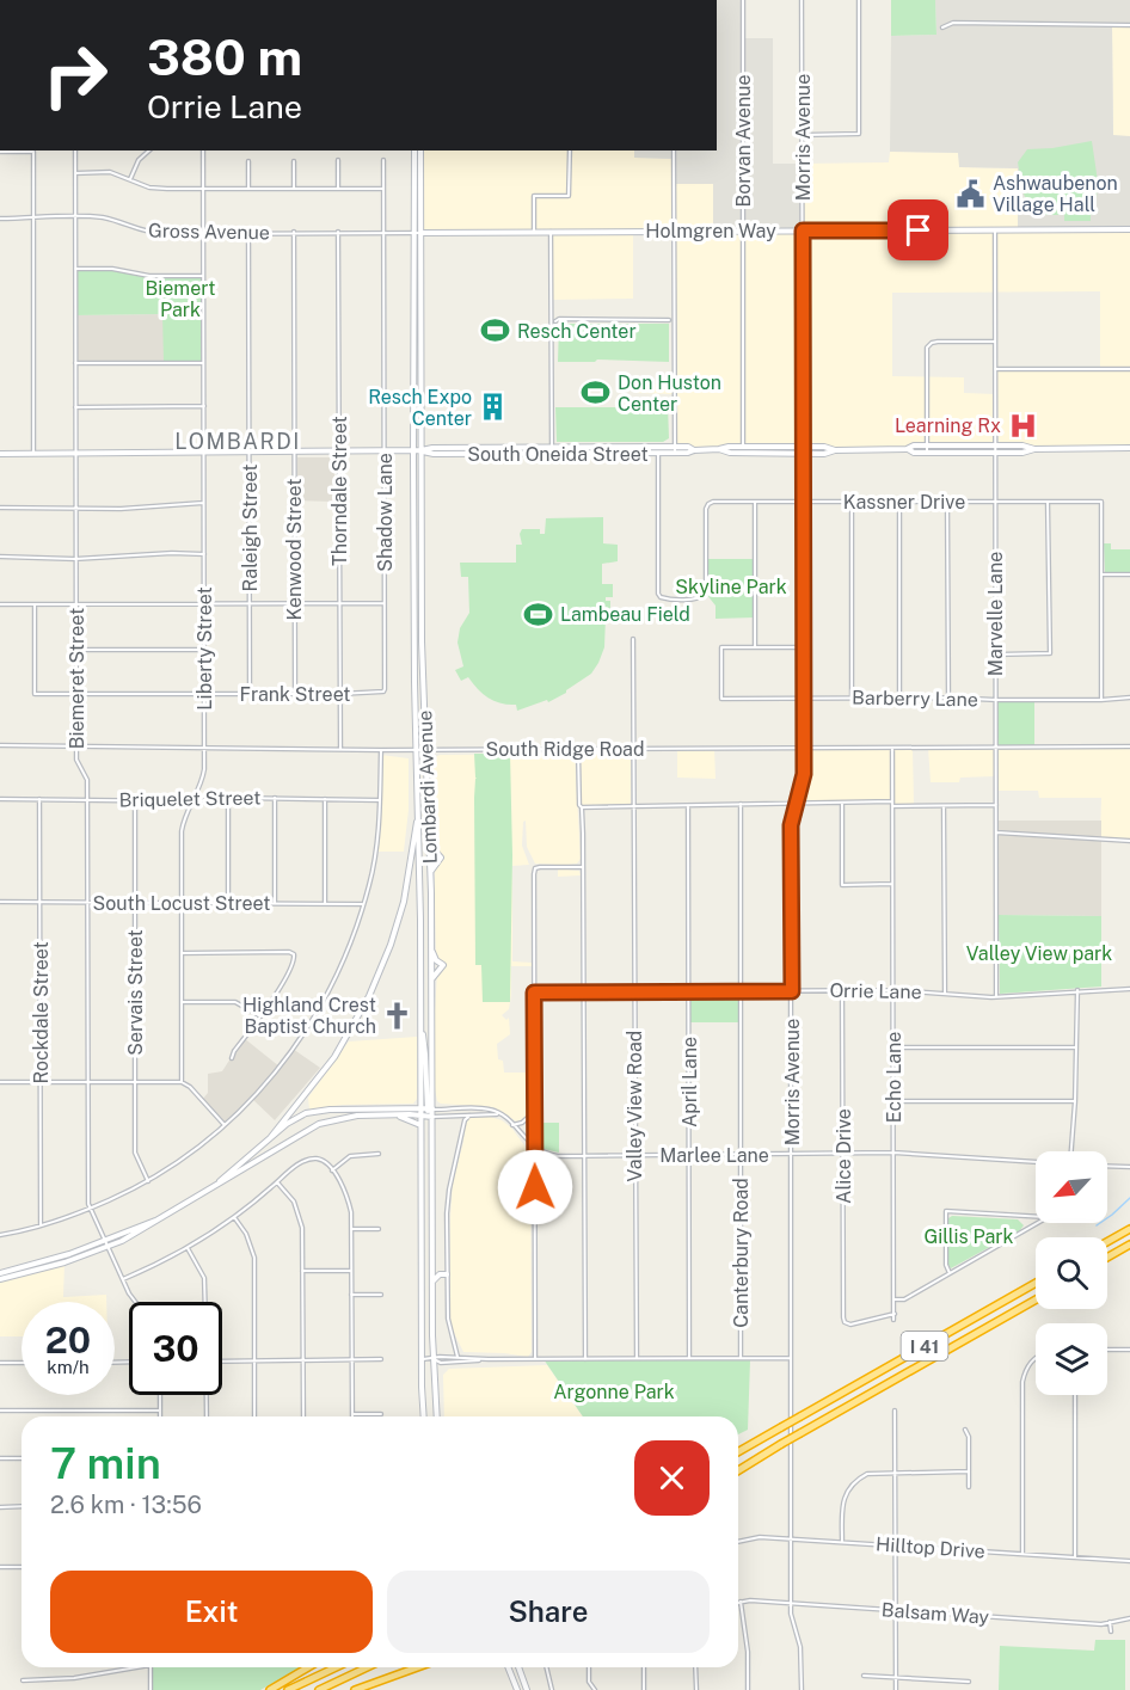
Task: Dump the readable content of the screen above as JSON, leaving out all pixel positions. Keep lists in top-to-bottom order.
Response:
{
  "streets": {
    "highway": ["I 41"],
    "main road": ["Holmgren Way", "South Oneida Street", "Lombardi Avenue"],
    "street": [
      "Morris Avenue",
      "Borvan Avenue",
      "Gross Avenue",
      "Thorndale Street",
      "Kassner Drive",
      "Shadow Lane",
      "Raleigh Street",
      "Kenwood Street",
      "Marvelle Lane",
      "Liberty Street",
      "Biemeret Street",
      "Frank Street",
      "Barberry Lane",
      "South Ridge Road",
      "Briquelet Street",
      "South Locust Street",
      "Orrie Lane",
      "Servais Street",
      "Rockdale Street",
      "Echo Lane",
      "April Lane",
      "Valley View Road",
      "Marlee Lane",
      "Alice Drive",
      "Canterbury Road",
      "Hilltop Drive",
      "Balsam Way"
    ]
  },
  "crossings": [
    ["Morris Avenue", "Holmgren Way"],
    ["Morris Avenue", "South Oneida Street"],
    ["Morris Avenue", "Kassner Drive"],
    ["Morris Avenue", "Barberry Lane"],
    ["Morris Avenue", "South Ridge Road"],
    ["Morris Avenue", "Orrie Lane"],
    ["Morris Avenue", "Marlee Lane"],
    ["Morris Avenue", "Hilltop Drive"],
    ["Morris Avenue", "Balsam Way"],
    ["Borvan Avenue", "Holmgren Way"],
    ["Borvan Avenue", "South Oneida Street"],
    ["Holmgren Way", "Gross Avenue"],
    ["Holmgren Way", "Marvelle Lane"],
    ["Holmgren Way", "Lombardi Avenue"],
    ["Gross Avenue", "Thorndale Street"],
    ["Gross Avenue", "Shadow Lane"],
    ["Gross Avenue", "Raleigh Street"],
    ["Gross Avenue", "Kenwood Street"],
    ["Gross Avenue", "Liberty Street"],
    ["Gross Avenue", "Biemeret Street"],
    ["Gross Avenue", "Lombardi Avenue"],
    ["South Oneida Street", "Thorndale Street"],
    ["South Oneida Street", "Kassner Drive"],
    ["South Oneida Street", "Shadow Lane"],
    ["South Oneida Street", "Raleigh Street"],
    ["South Oneida Street", "Kenwood Street"],
    ["South Oneida Street", "Marvelle Lane"],
    ["South Oneida Street", "Liberty Street"],
    ["South Oneida Street", "Biemeret Street"],
    ["South Oneida Street", "Lombardi Avenue"],
    ["Thorndale Street", "Frank Street"],
    ["Thorndale Street", "South Ridge Road"],
    ["Kassner Drive", "Marvelle Lane"],
    ["Shadow Lane", "Frank Street"],
    ["Raleigh Street", "Frank Street"],
    ["Kenwood Street", "Frank Street"],
    ["Marvelle Lane", "Barberry Lane"],
    ["Marvelle Lane", "South Ridge Road"],
    ["Marvelle Lane", "Orrie Lane"],
    ["Liberty Street", "Frank Street"],
    ["Liberty Street", "South Ridge Road"],
    ["Liberty Street", "Briquelet Street"],
    ["Liberty Street", "South Locust Street"],
    ["Biemeret Street", "Frank Street"],
    ["Biemeret Street", "South Ridge Road"],
    ["Biemeret Street", "Briquelet Street"],
    ["Biemeret Street", "South Locust Street"],
    ["South Ridge Road", "Lombardi Avenue"],
    ["South Ridge Road", "Echo Lane"],
    ["South Ridge Road", "Valley View Road"],
    ["Briquelet Street", "Servais Street"],
    ["Briquelet Street", "Rockdale Street"],
    ["South Locust Street", "Servais Street"],
    ["South Locust Street", "Rockdale Street"],
    ["Orrie Lane", "Echo Lane"],
    ["Orrie Lane", "April Lane"],
    ["Orrie Lane", "Valley View Road"],
    ["Orrie Lane", "Alice Drive"],
    ["Orrie Lane", "Canterbury Road"],
    ["Echo Lane", "Marlee Lane"],
    ["Echo Lane", "Alice Drive"],
    ["April Lane", "Marlee Lane"],
    ["Valley View Road", "Marlee Lane"],
    ["Marlee Lane", "Alice Drive"],
    ["Marlee Lane", "Canterbury Road"]
  ],
  "districts": ["LOMBARDI"],
  "parks": [
    "Biemert Park",
    "Skyline Park",
    "Valley View park",
    "Gillis Park",
    "Argonne Park"
  ],
  "places": {
    "public building": ["Ashwaubenon Village Hall"],
    "sports": ["Resch Center", "Don Huston Center", "Lambeau Field"],
    "building": ["Resch Expo Center"],
    "hospital": ["Learning Rx"],
    "church": ["Highland Crest Baptist Church"]
  },
  "north": "bottom left",
  "page": {
    "turn": ["380 m", "Orrie Lane"],
    "speed": "20 km/h",
    "limit": "30",
    "heading": ["7 min", "2.6 km · 13:56"],
    "buttons": ["Exit", "Share"]
  }
}
